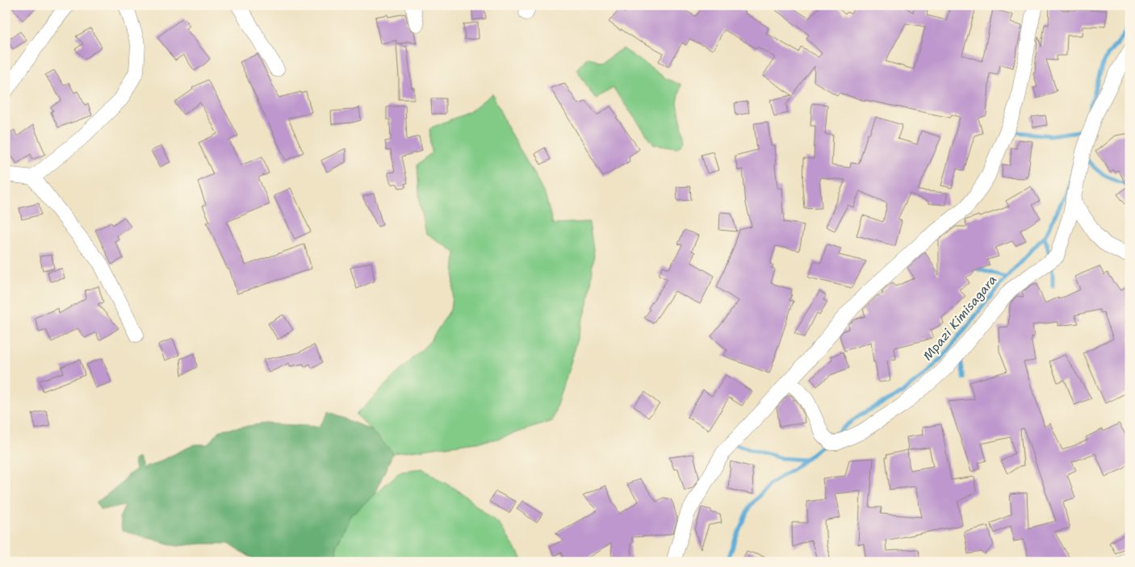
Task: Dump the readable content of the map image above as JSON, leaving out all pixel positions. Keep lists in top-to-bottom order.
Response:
{
  "water": ["Mpazi Kimisagara"]
}
